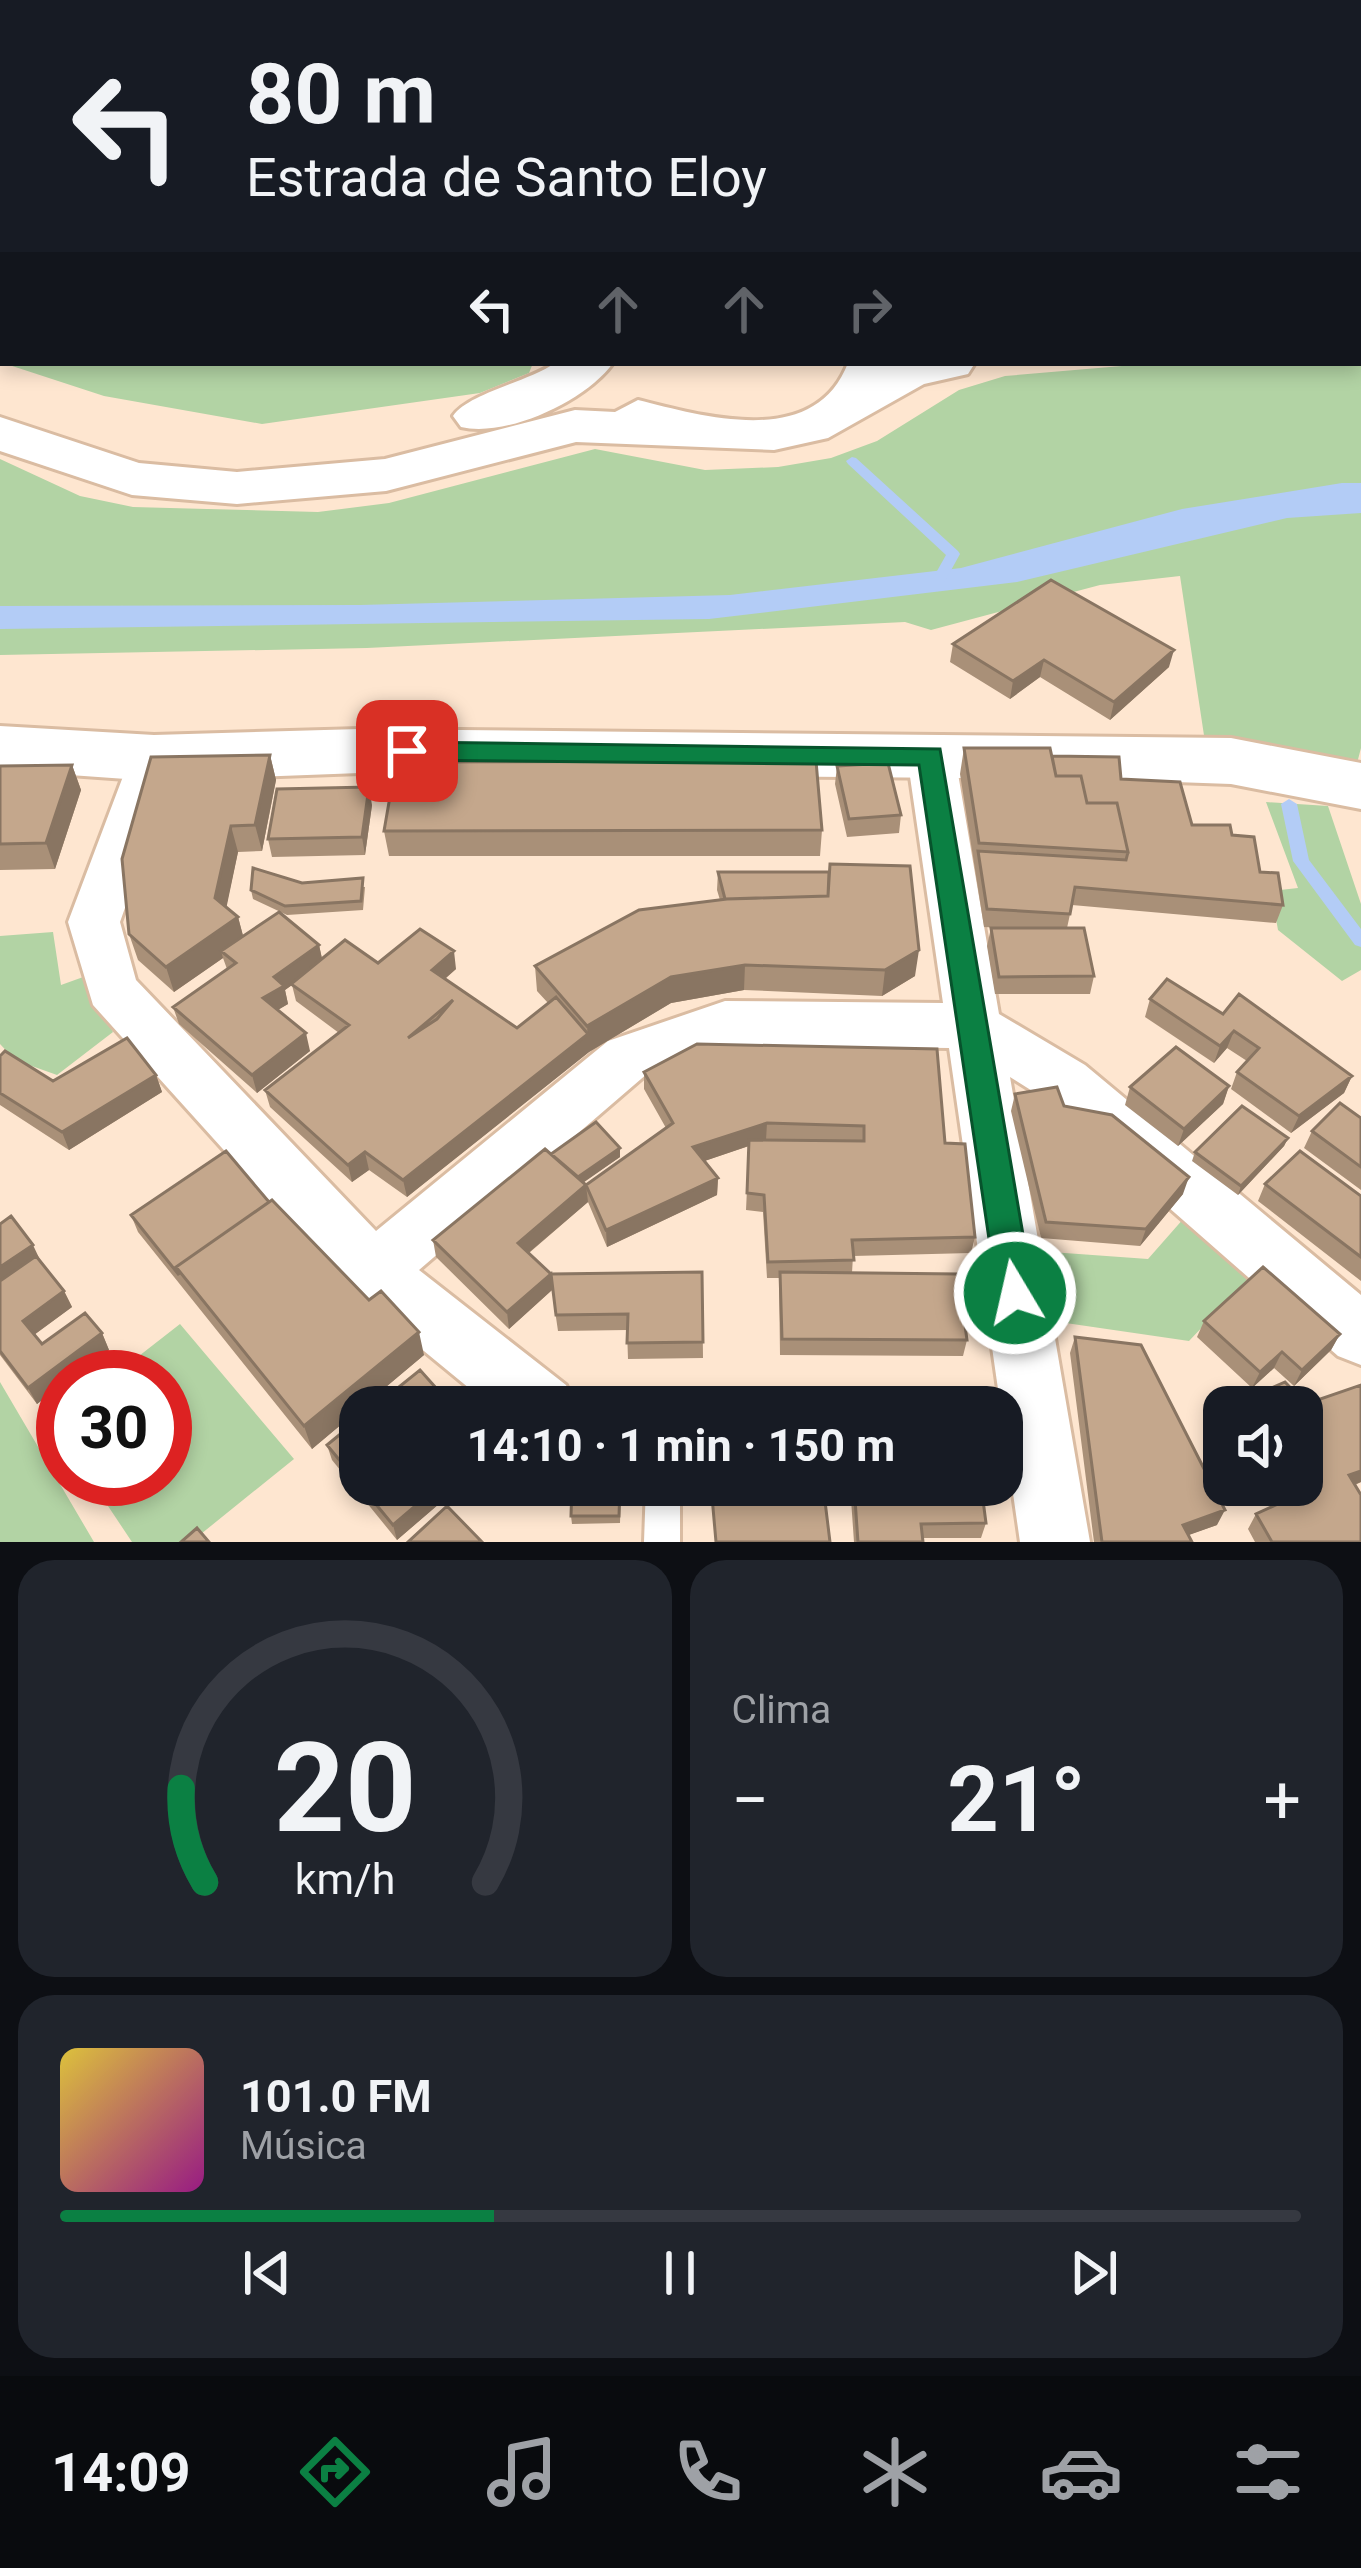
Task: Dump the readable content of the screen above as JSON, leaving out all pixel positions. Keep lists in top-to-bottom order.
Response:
{
  "page": {
    "turn": ["80 m", "Estrada de Santo Eloy"],
    "limit": "30",
    "trip": "14:10 · 1 min · 150 m",
    "tile": "Clima",
    "heat": ["−", "21°", "+"],
    "song": ["101.0 FM", "Música"],
    "tabs": "14:09",
    "gauge": ["20", "km/h"]
  }
}
